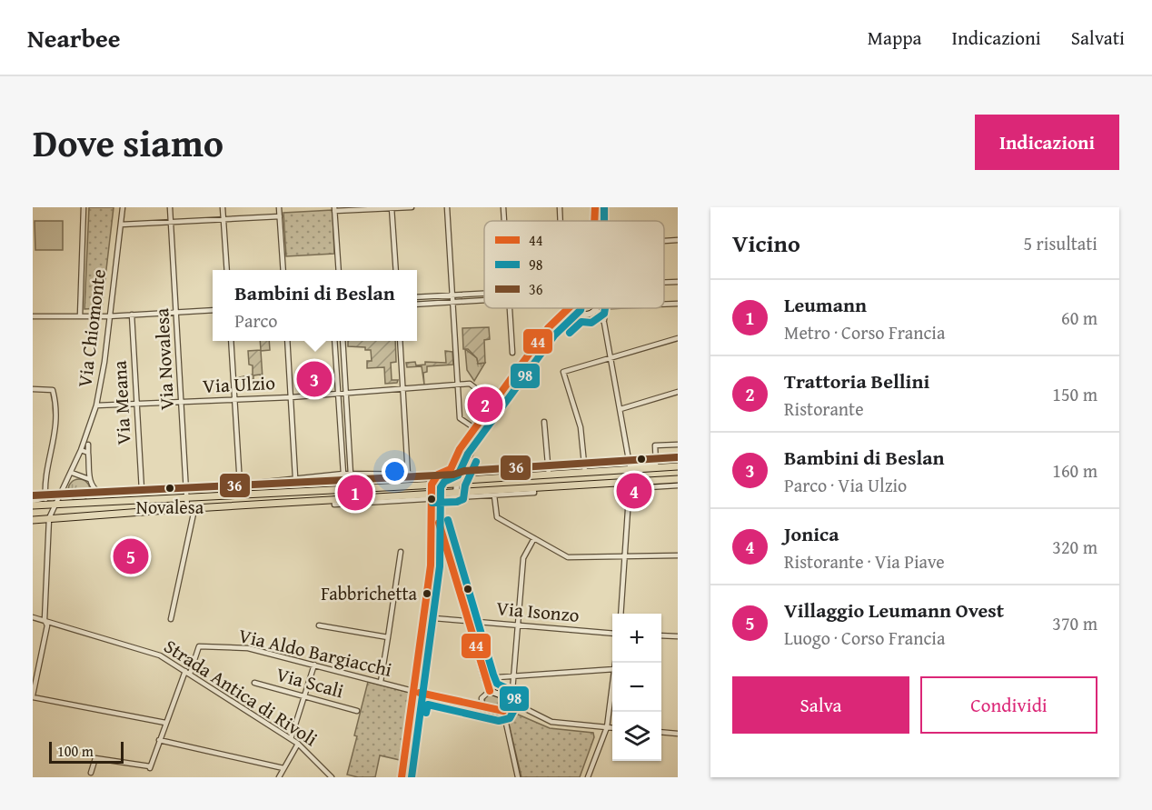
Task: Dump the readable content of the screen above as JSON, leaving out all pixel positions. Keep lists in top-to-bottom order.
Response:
{
  "streets": {
    "street": [
      "Via Chiomonte",
      "Via Novalesa",
      "Via Ulzio",
      "Via Meana",
      "Via Isonzo",
      "Via Aldo Bargiacchi",
      "Via Scali",
      "Strada Antica di Rivoli"
    ]
  },
  "crossings": [
    ["Via Chiomonte", "Via Ulzio"],
    ["Via Chiomonte", "Strada Antica di Rivoli"],
    ["Via Novalesa", "Via Ulzio"],
    ["Via Ulzio", "Via Meana"],
    ["Via Aldo Bargiacchi", "Strada Antica di Rivoli"]
  ],
  "places": ["Novalesa", "Fabbrichetta"],
  "lines": ["transit line 44", "transit line 98", "transit line 36"],
  "legend": ["44", "98", "36"],
  "scale_bar": "100 m",
  "page": {
    "header": "Nearbee",
    "nav": ["Mappa", "Indicazioni", "Salvati"],
    "title": "Dove siamo",
    "buttons": [
      "Indicazioni",
      ["Salva", "Condividi"]
    ],
    "heading": ["Vicino", "5 risultati"],
    "popup": ["Bambini di Beslan", "Parco"],
    "list": [
      {
        "mark": "1",
        "name": "Leumann",
        "note": "Metro · Corso Francia",
        "value": "60 m"
      },
      {
        "mark": "2",
        "name": "Trattoria Bellini",
        "note": "Ristorante",
        "value": "150 m"
      },
      {
        "mark": "3",
        "name": "Bambini di Beslan",
        "note": "Parco · Via Ulzio",
        "value": "160 m"
      },
      {
        "mark": "4",
        "name": "Jonica",
        "note": "Ristorante · Via Piave",
        "value": "320 m"
      },
      {
        "mark": "5",
        "name": "Villaggio Leumann Ovest",
        "note": "Luogo · Corso Francia",
        "value": "370 m"
      }
    ],
    "pins": [
      "3",
      "2",
      "4",
      "1",
      "5"
    ],
    "map_buttons": ["+", "−"],
    "scale": "100 m"
  }
}
